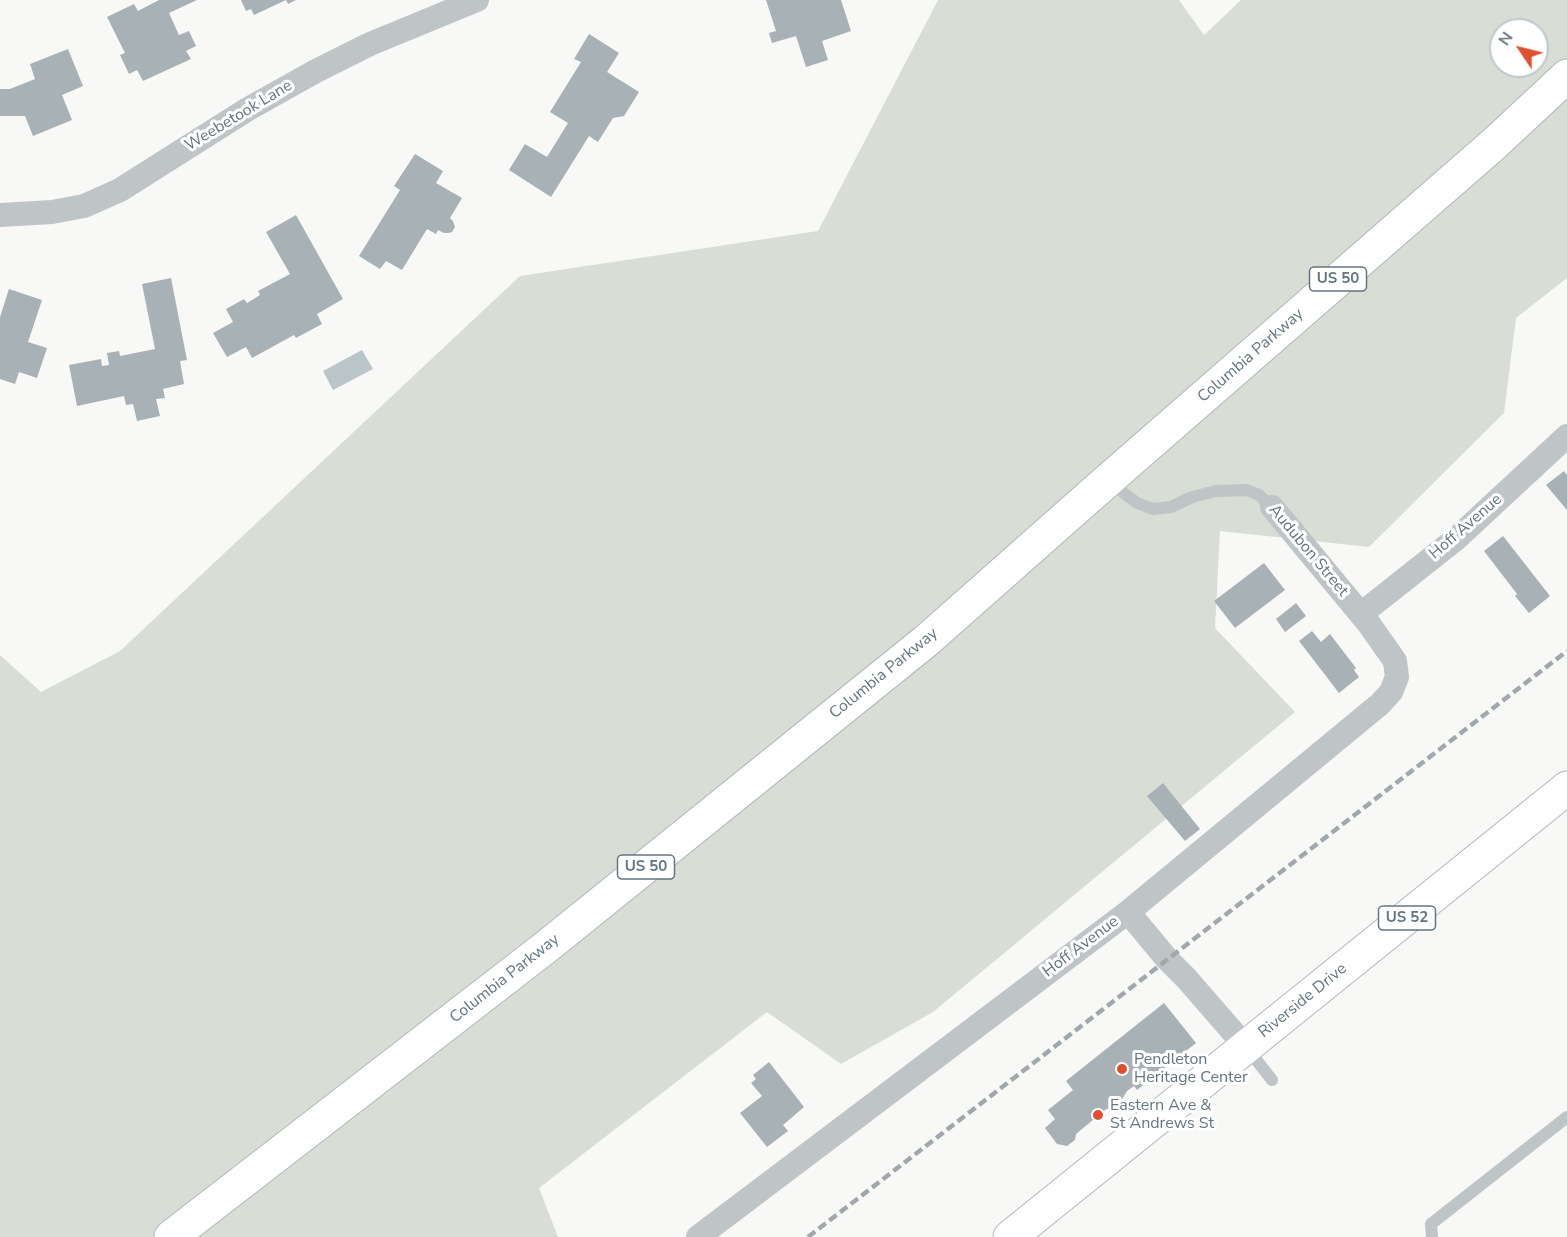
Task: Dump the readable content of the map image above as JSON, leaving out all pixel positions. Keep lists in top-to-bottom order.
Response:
{
  "streets": {
    "main road": [
      "US 50",
      "Columbia Parkway",
      "US 52",
      "Riverside Drive"
    ],
    "street": ["Weebetook Lane", "Hoff Avenue", "Audubon Street"]
  },
  "crossings": [
    ["Columbia Parkway", "Audubon Street"],
    ["Hoff Avenue", "Audubon Street"]
  ],
  "places": ["Pendleton Heritage Center", "Eastern Ave & St Andrews St"],
  "north": "top left"
}
